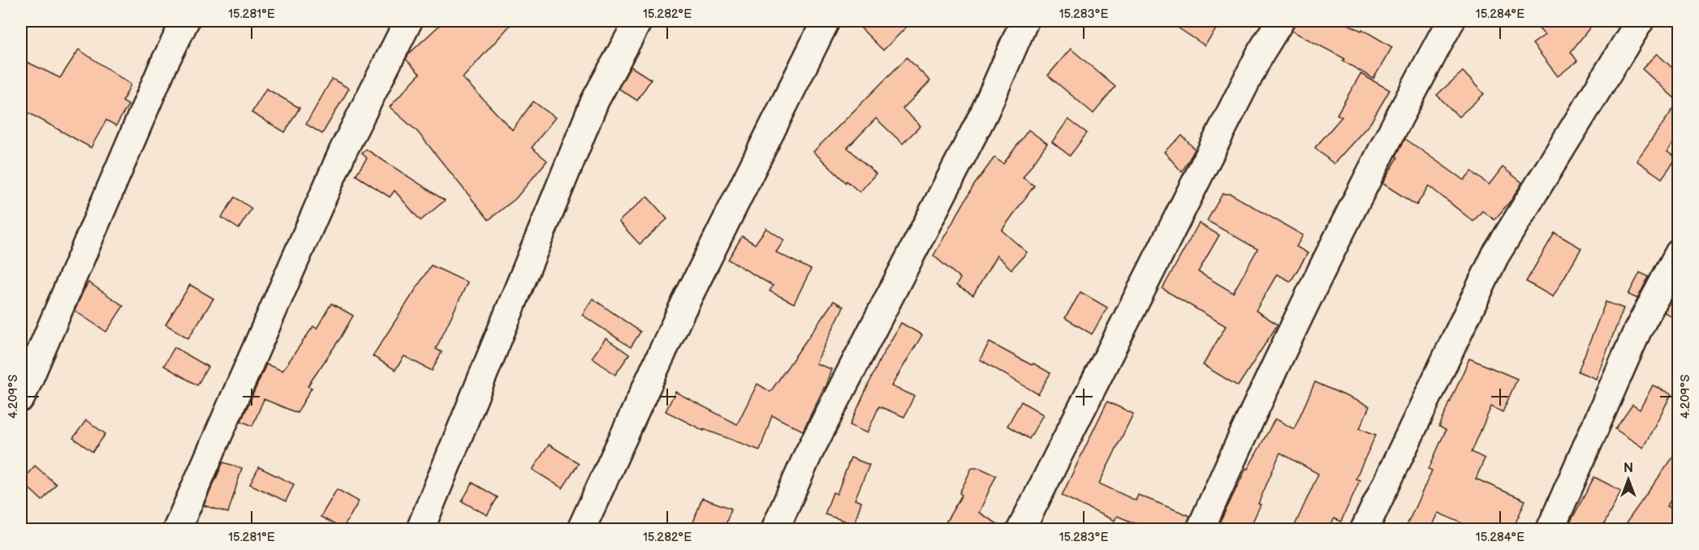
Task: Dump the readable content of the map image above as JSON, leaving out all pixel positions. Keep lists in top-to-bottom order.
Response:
{
  "north": "top",
  "coordinates": [
    "15.281°E",
    "15.282°E",
    "15.283°E",
    "15.284°E",
    "4.209°S"
  ]
}
